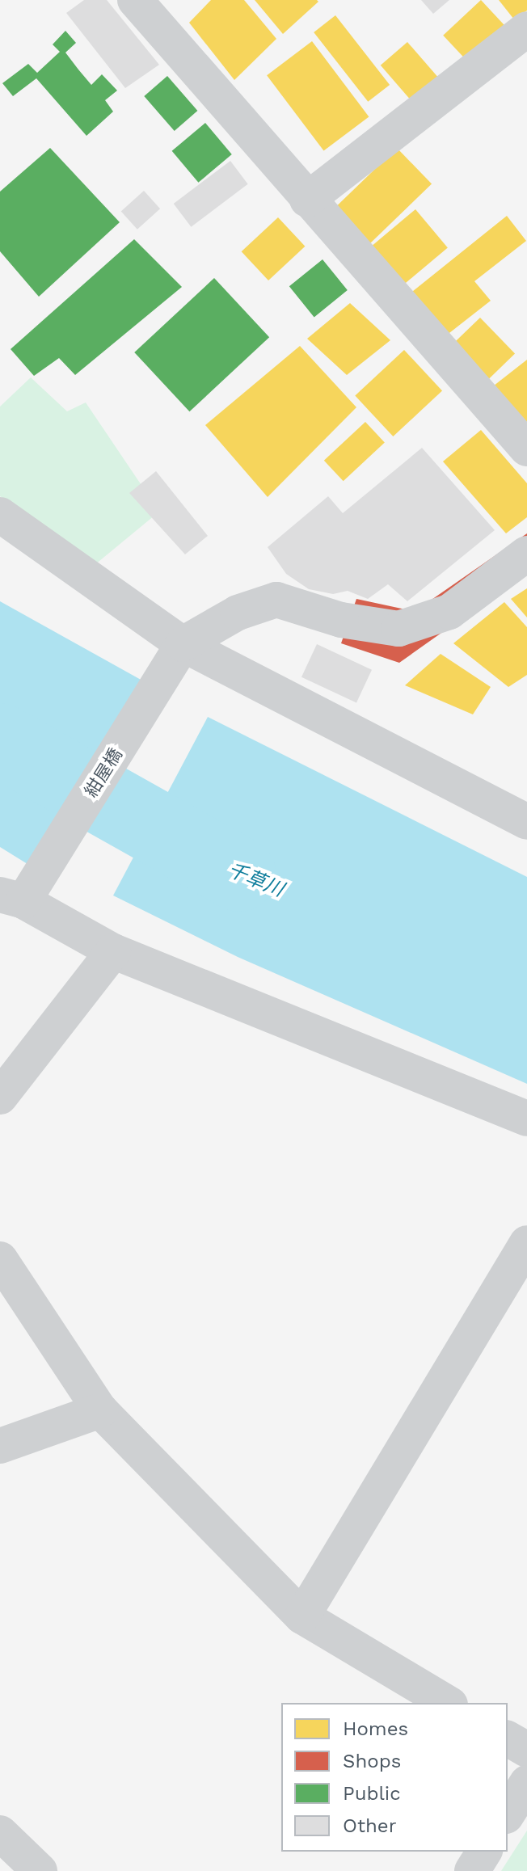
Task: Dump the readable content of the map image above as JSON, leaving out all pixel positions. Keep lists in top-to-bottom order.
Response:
{
  "streets": {
    "street": ["紺屋橋"]
  },
  "water": ["千草川"],
  "legend": [
    "Homes",
    "Shops",
    "Public",
    "Other"
  ]
}
